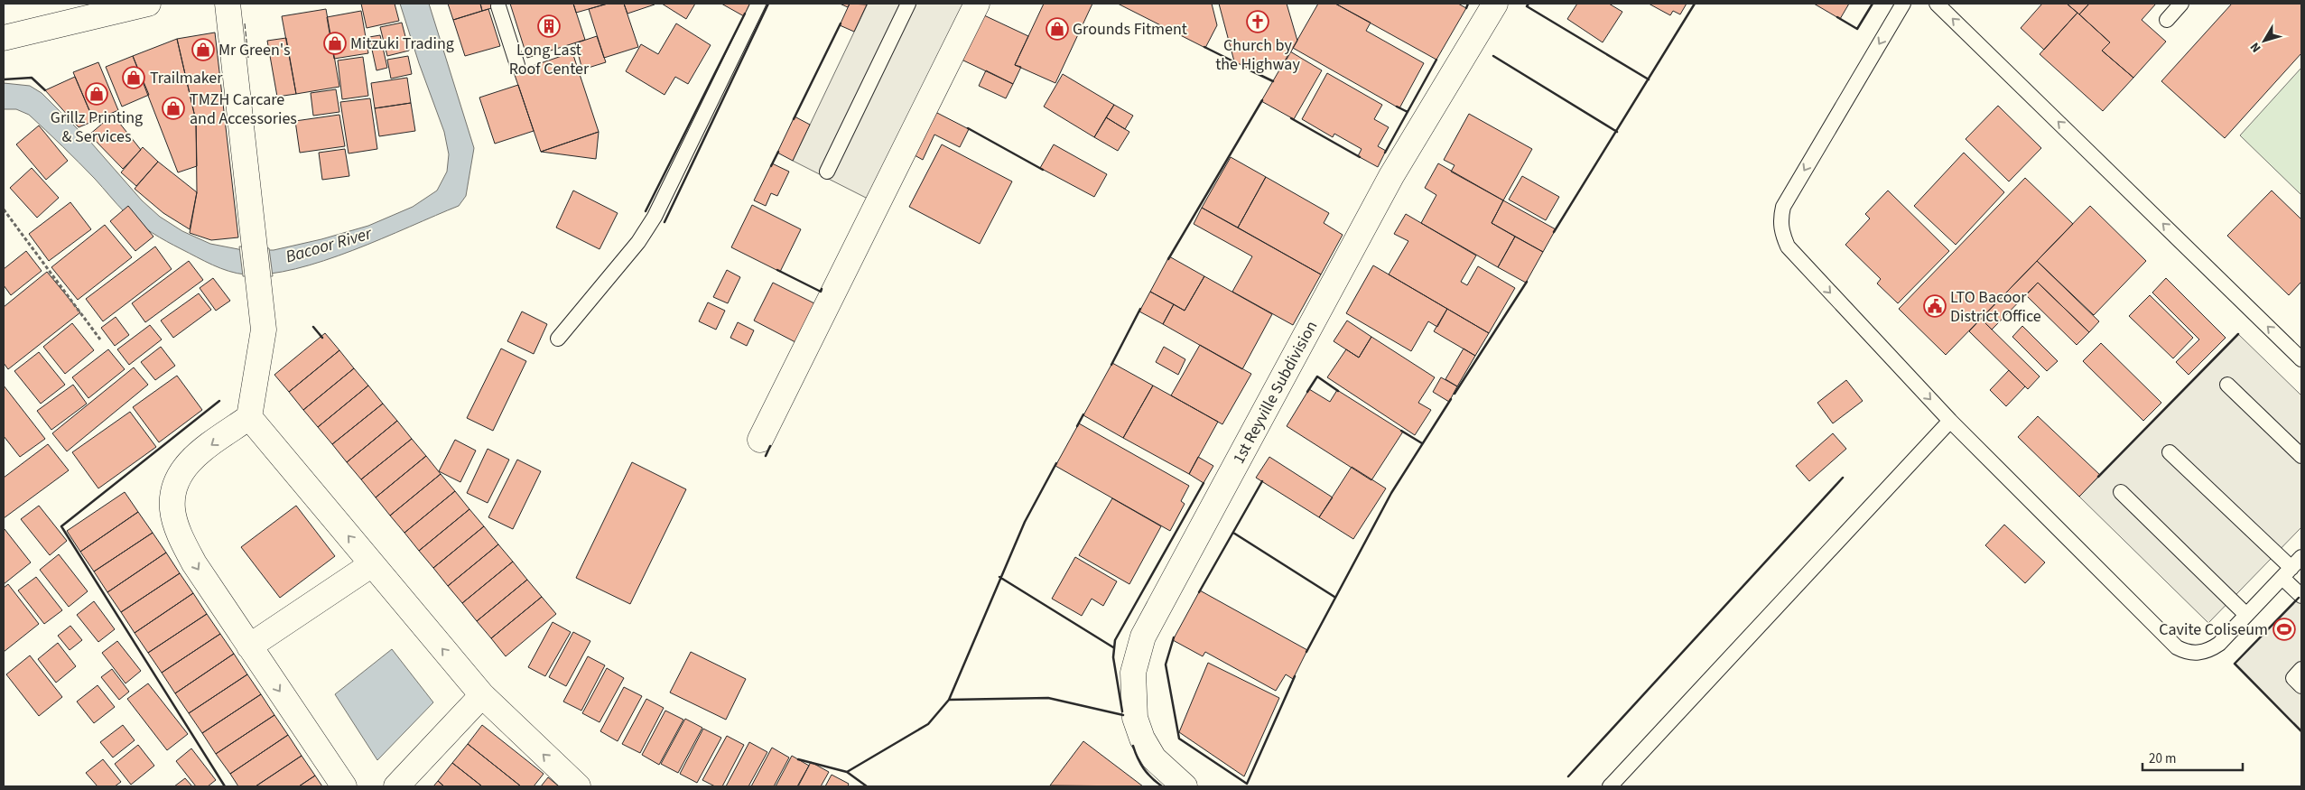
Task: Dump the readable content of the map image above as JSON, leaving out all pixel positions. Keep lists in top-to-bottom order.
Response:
{
  "streets": {
    "main road": ["1st Reyville Subdivision"]
  },
  "water": ["Bacoor River"],
  "places": {
    "church": ["Church by the Highway"],
    "building": ["Long Last Roof Center"],
    "shop": [
      "Grounds Fitment",
      "Mitzuki Trading",
      "Mr Green's",
      "Trailmaker",
      "Grillz Printing & Services",
      "TMZH Carcare and Accessories"
    ],
    "public building": ["LTO Bacoor District Office"],
    "sports": ["Cavite Coliseum"]
  },
  "scale_bar": "20 m",
  "north": "bottom left"
}
